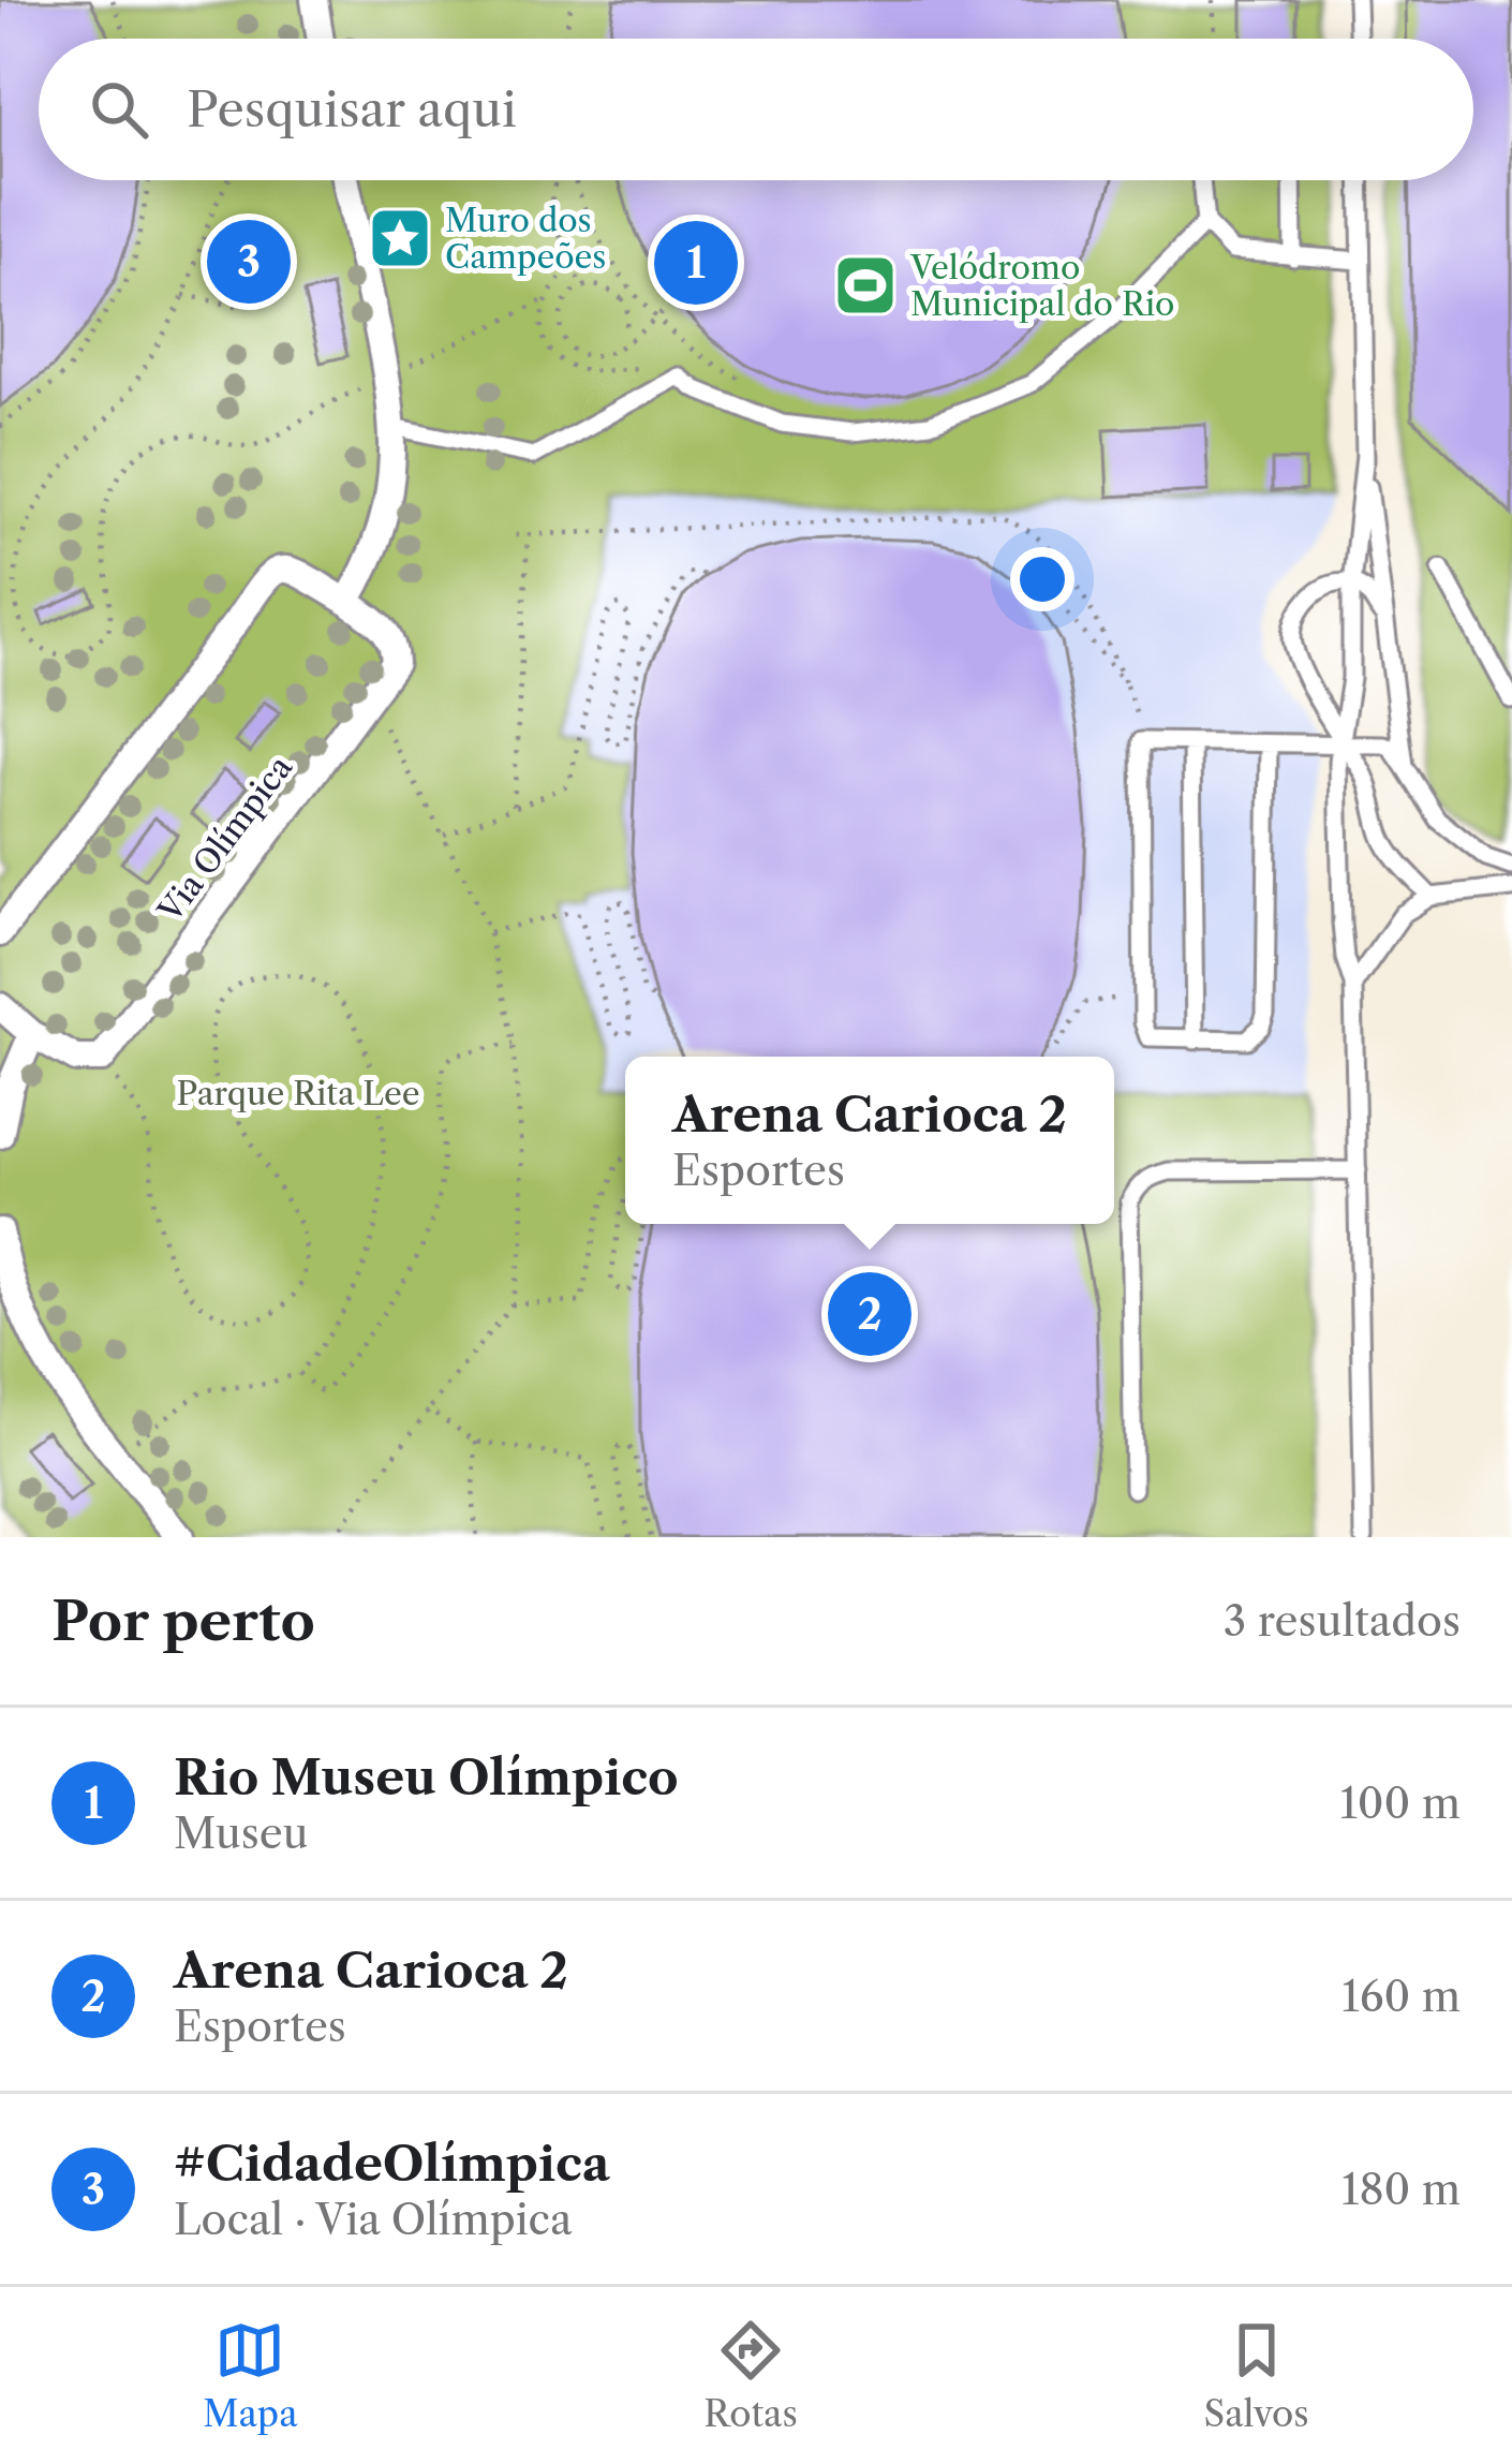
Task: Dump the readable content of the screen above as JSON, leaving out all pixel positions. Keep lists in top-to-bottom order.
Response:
{
  "streets": {
    "street": ["Via Olímpica"]
  },
  "parks": ["Parque Rita Lee"],
  "places": {
    "place": ["Muro dos Campeões"],
    "sports": ["Velódromo Municipal do Rio"]
  },
  "page": {
    "search": "Pesquisar aqui",
    "pins": ["3", "1", "2"],
    "popup": ["Arena Carioca 2", "Esportes"],
    "heading": ["Por perto", "3 resultados"],
    "list": [
      {
        "mark": "1",
        "name": "Rio Museu Olímpico",
        "note": "Museu",
        "value": "100 m"
      },
      {
        "mark": "2",
        "name": "Arena Carioca 2",
        "note": "Esportes",
        "value": "160 m"
      },
      {
        "mark": "3",
        "name": "#CidadeOlímpica",
        "note": "Local · Via Olímpica",
        "value": "180 m"
      }
    ],
    "nav": ["Mapa", "Rotas", "Salvos"]
  }
}
